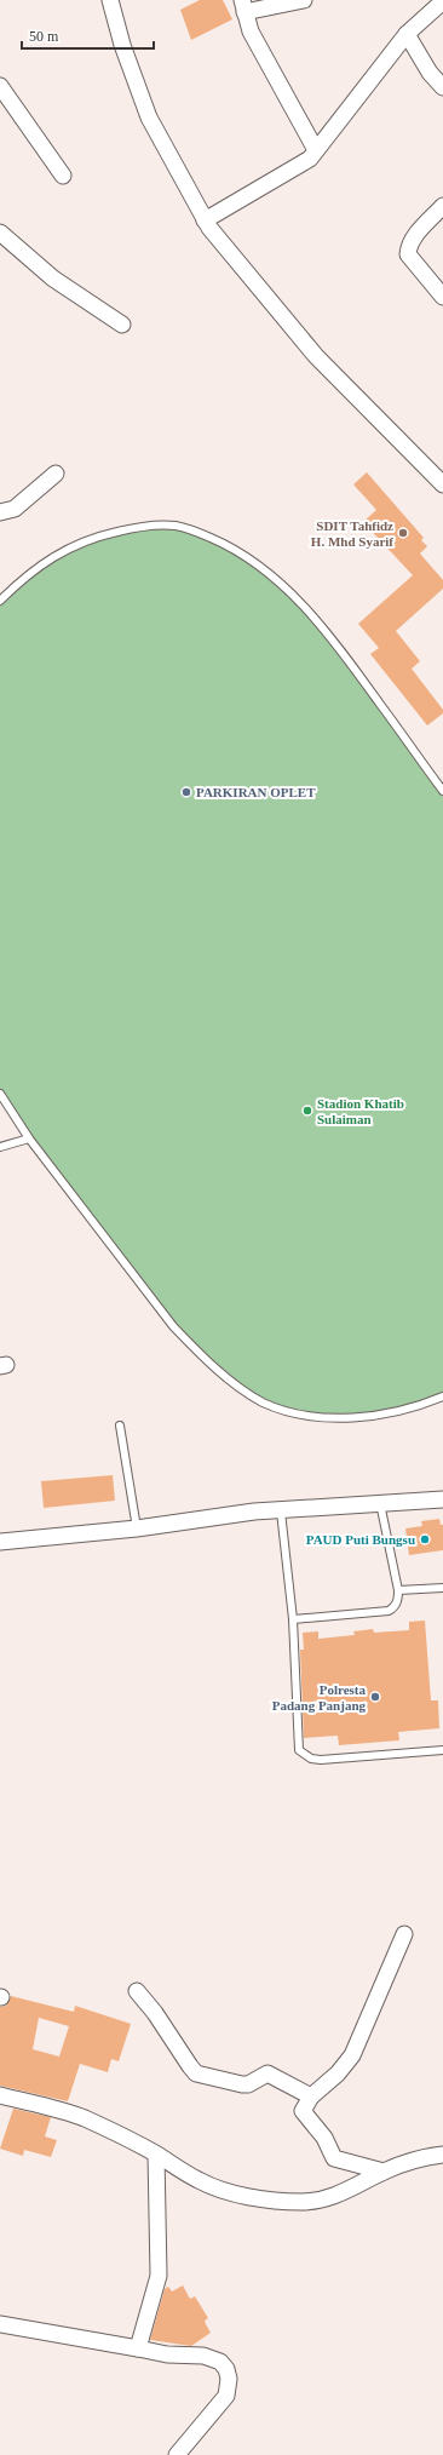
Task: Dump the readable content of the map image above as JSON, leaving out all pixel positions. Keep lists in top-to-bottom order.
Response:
{
  "places": [
    "SDIT Tahfidz H. Mhd Syarif",
    "PARKIRAN OPLET",
    "Stadion Khatib Sulaiman",
    "PAUD Puti Bungsu",
    "Polresta Padang Panjang"
  ],
  "scale_bar": "50 m"
}
